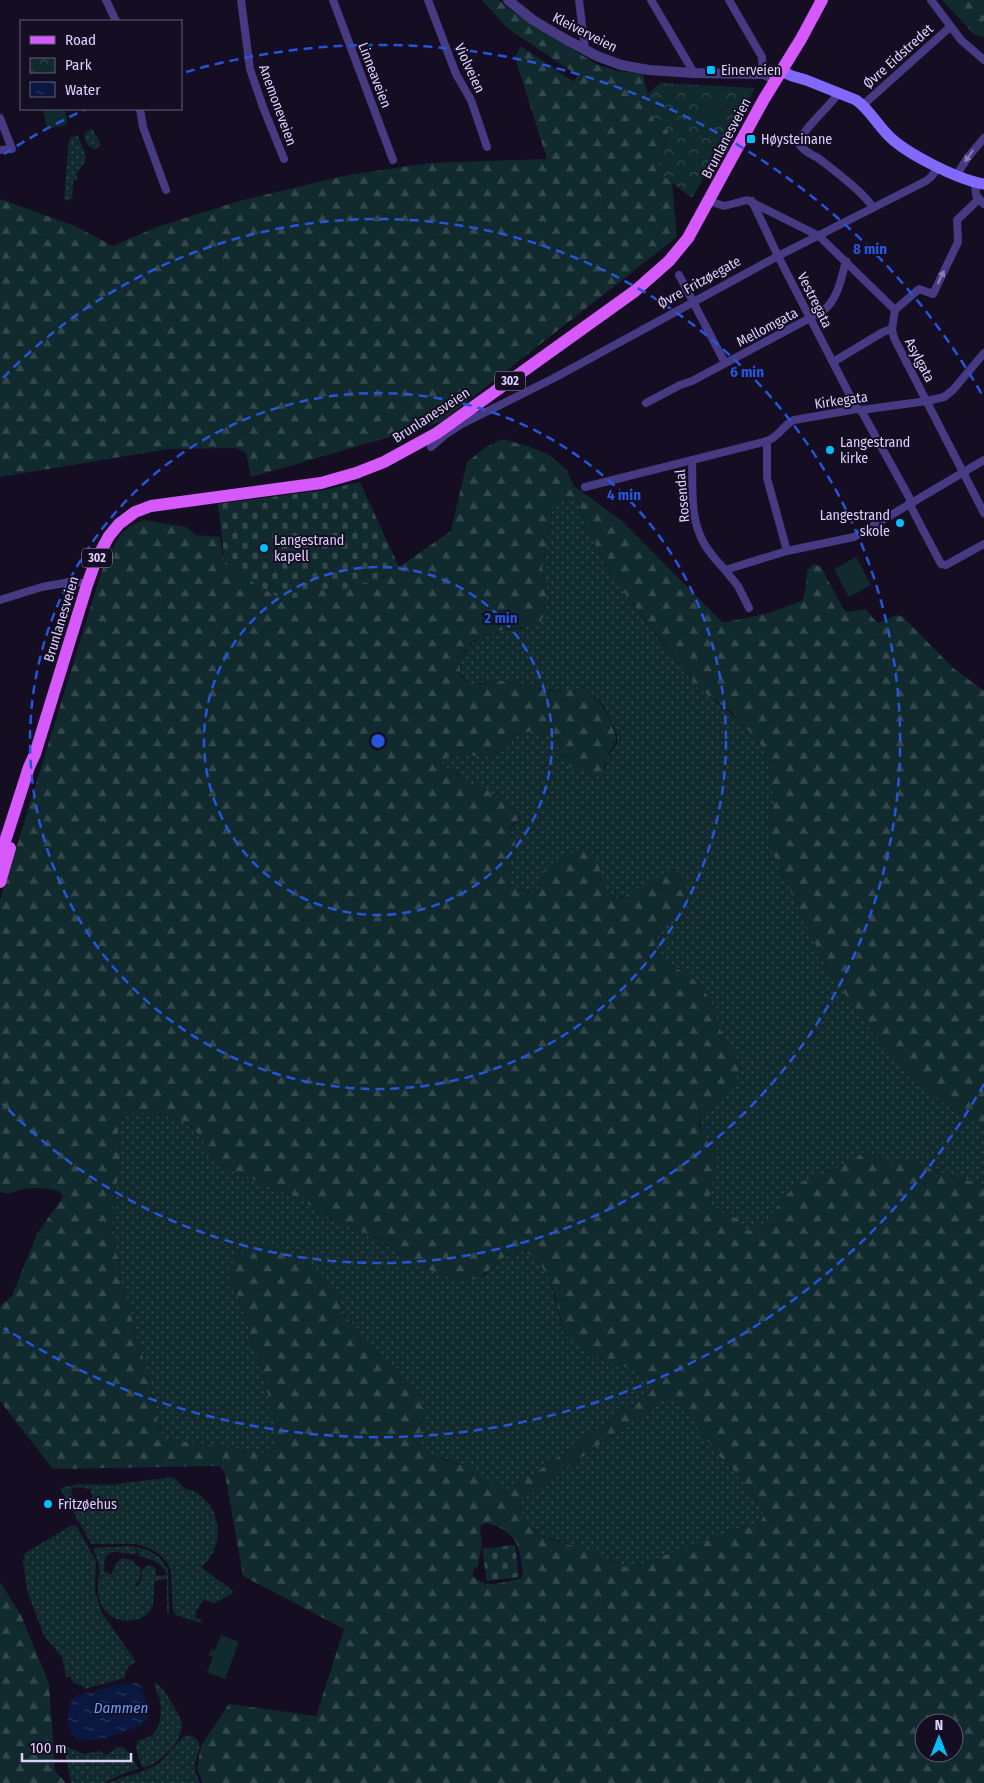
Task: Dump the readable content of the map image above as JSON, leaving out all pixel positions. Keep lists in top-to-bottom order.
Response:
{
  "streets": {
    "main road": ["Brunlanesveien", "302"],
    "street": [
      "Kleiverveien",
      "Øvre Eidstredet",
      "Violveien",
      "Linneaveien",
      "Anemoneveien",
      "Øvre Fritzøegate",
      "Vestregata",
      "Mellomgata",
      "Asylgata",
      "Kirkegata",
      "Rosendal"
    ]
  },
  "crossings": [
    ["Kleiverveien", "Brunlanesveien"],
    ["Øvre Fritzøegate", "Vestregata"],
    ["Vestregata", "Mellomgata"],
    ["Vestregata", "Kirkegata"],
    ["Asylgata", "Kirkegata"],
    ["Kirkegata", "Rosendal"]
  ],
  "water": ["Dammen"],
  "places": {
    "transit": ["Einerveien", "Høysteinane"],
    "other": [
      "Langestrand kirke",
      "Langestrand skole",
      "Langestrand kapell",
      "Fritzøehus"
    ]
  },
  "legend": ["Road", "Park", "Water"],
  "scale_bar": "100 m",
  "north": "top",
  "rings": [
    "8 min",
    "6 min",
    "4 min",
    "2 min"
  ]
}
